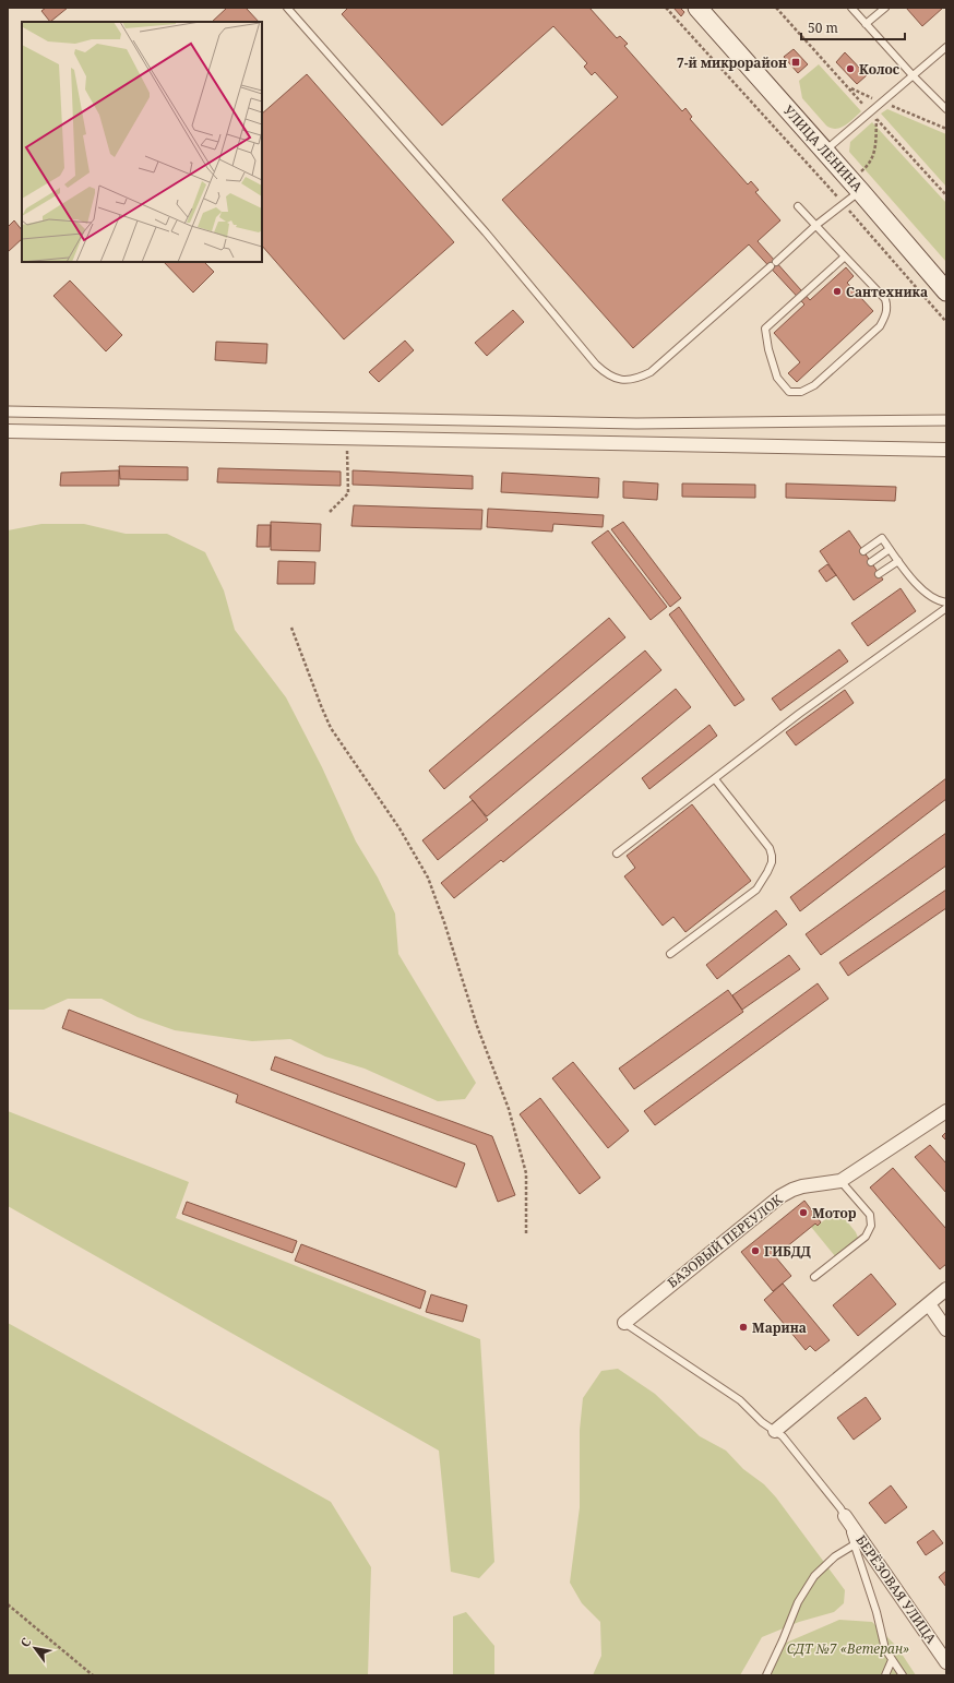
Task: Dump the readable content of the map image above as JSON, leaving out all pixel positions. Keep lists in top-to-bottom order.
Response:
{
  "streets": {
    "main road": ["УЛИЦА ЛЕНИНА"],
    "street": ["БАЗОВЫЙ ПЕРЕУЛОК", "БЕРЁЗОВАЯ УЛИЦА"]
  },
  "parks": ["СДТ №7 «Ветеран»"],
  "places": {
    "transit": ["7-й микрорайон"],
    "other": [
      "Колос",
      "Сантехника",
      "Мотор",
      "ГИБДД",
      "Марина"
    ]
  },
  "scale_bar": "50 m",
  "north": "top left"
}
